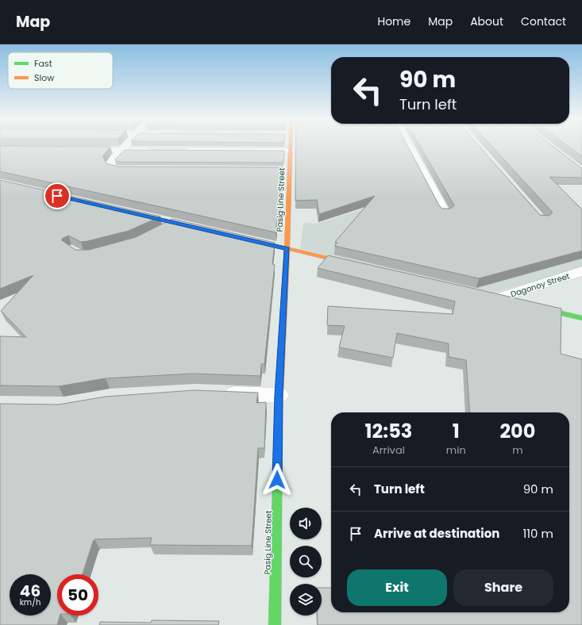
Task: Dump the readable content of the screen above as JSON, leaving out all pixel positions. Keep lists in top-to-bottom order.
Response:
{
  "streets": {
    "main road": ["Pasig Line Street"],
    "street": ["Dagonoy Street"]
  },
  "legend": ["Fast", "Slow"],
  "page": {
    "header": "Map",
    "nav": [
      "Home",
      "Map",
      "About",
      "Contact"
    ],
    "turn": ["90 m", "Turn left"],
    "eta": [
      "12:53",
      "Arrival",
      "1",
      "min",
      "200",
      "m"
    ],
    "list": [
      {
        "name": "Turn left",
        "value": "90 m"
      },
      {
        "name": "Arrive at destination",
        "value": "110 m"
      }
    ],
    "buttons": ["Exit", "Share"],
    "speed": "46 km/h",
    "limit": "50"
  }
}
